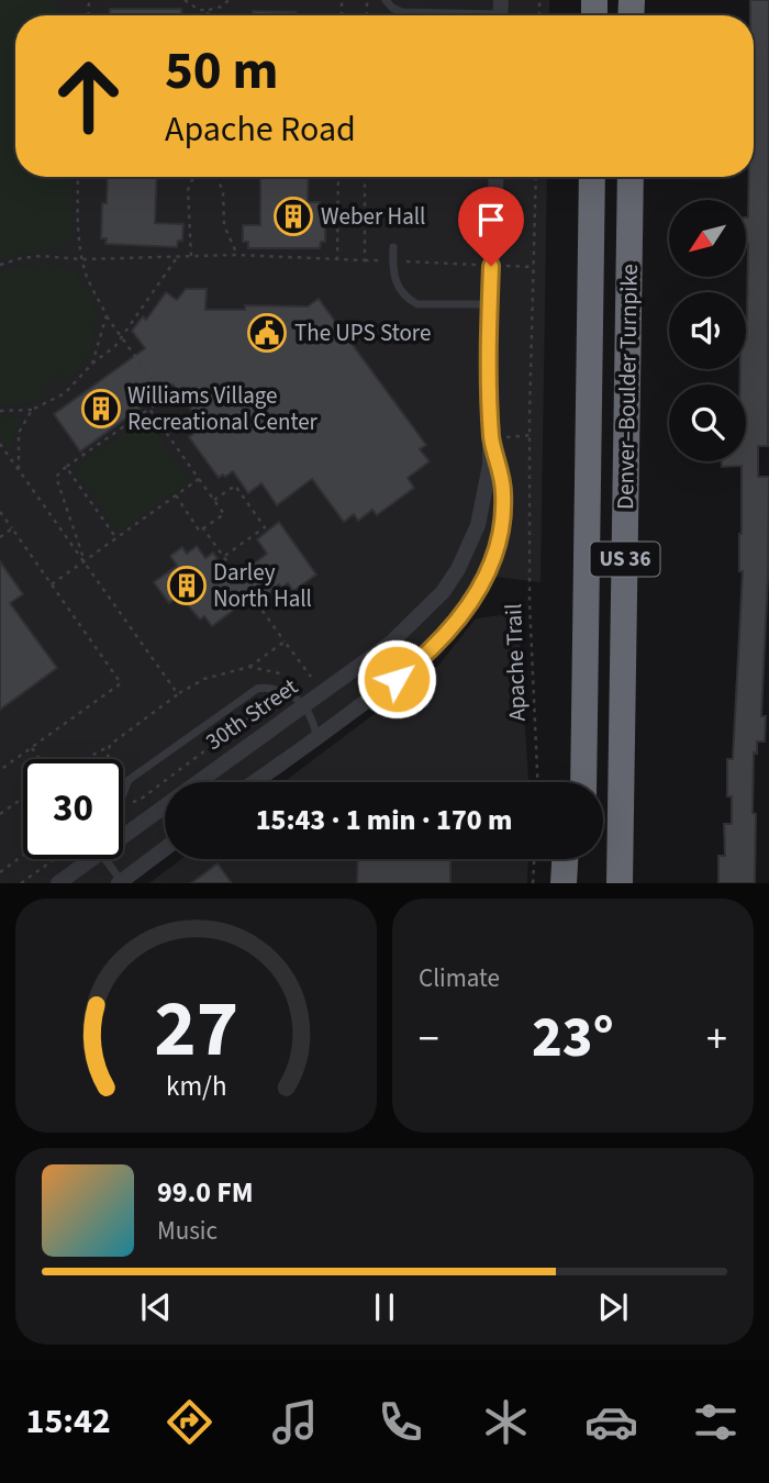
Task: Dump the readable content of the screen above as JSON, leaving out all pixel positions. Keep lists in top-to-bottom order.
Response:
{
  "streets": {
    "highway": ["Denver–Boulder Turnpike", "US 36"],
    "street": ["30th Street"],
    "path": ["Apache Trail"]
  },
  "places": {
    "building": ["Weber Hall", "Williams Village Recreational Center", "Darley North Hall"],
    "public building": ["The UPS Store"]
  },
  "north": "bottom left",
  "page": {
    "turn": ["50 m", "Apache Road"],
    "limit": "30",
    "trip": "15:43 · 1 min · 170 m",
    "tile": "Climate",
    "heat": ["−", "23°", "+"],
    "song": ["99.0 FM", "Music"],
    "tabs": "15:42",
    "gauge": ["27", "km/h"]
  }
}
